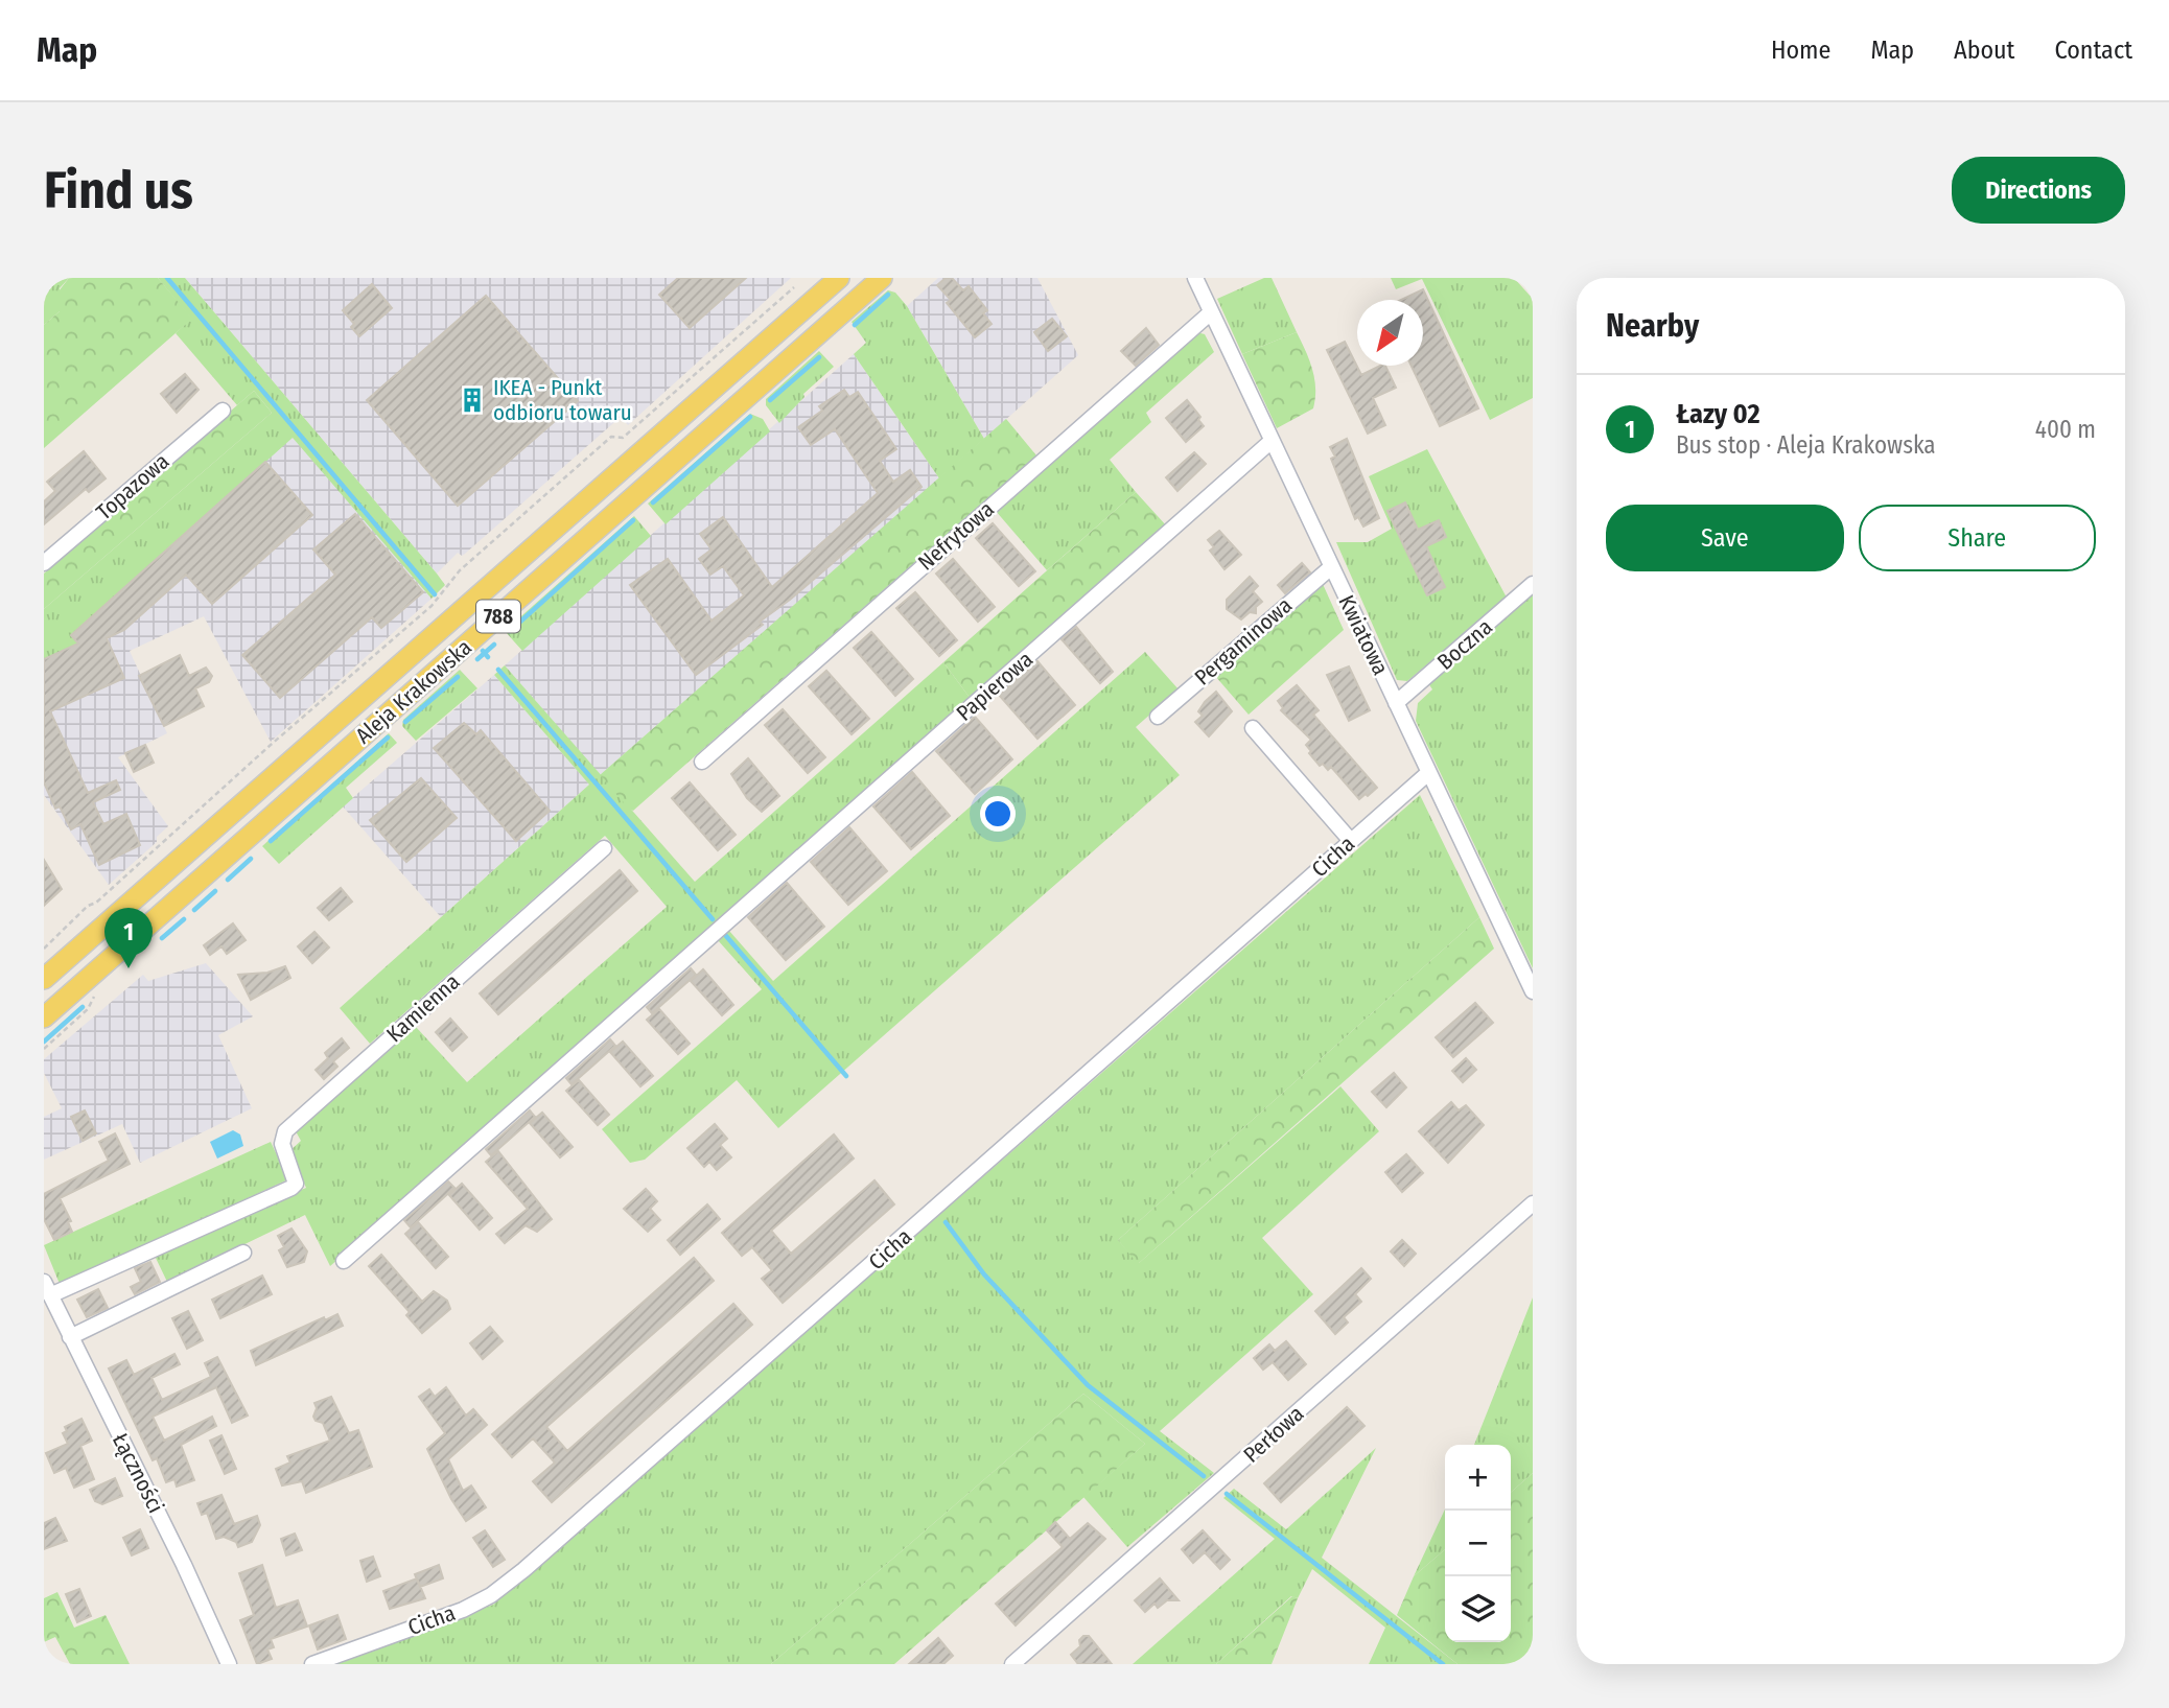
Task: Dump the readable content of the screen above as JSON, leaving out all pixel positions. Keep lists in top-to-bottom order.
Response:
{
  "streets": {
    "main road": ["788", "Aleja Krakowska"],
    "street": [
      "Topazowa",
      "Nefrytowa",
      "Kwiatowa",
      "Pergaminowa",
      "Boczna",
      "Papierowa",
      "Cicha",
      "Kamienna",
      "Perłowa",
      "Łączności"
    ]
  },
  "crossings": [
    ["Nefrytowa", "Kwiatowa"],
    ["Kwiatowa", "Pergaminowa"],
    ["Kwiatowa", "Boczna"],
    ["Kwiatowa", "Papierowa"],
    ["Kwiatowa", "Cicha"],
    ["Kamienna", "Łączności"]
  ],
  "places": {
    "building": ["IKEA - Punkt odbioru towaru"]
  },
  "north": "bottom left",
  "page": {
    "header": "Map",
    "nav": [
      "Home",
      "Map",
      "About",
      "Contact"
    ],
    "buttons": [
      "Directions",
      ["Save", "Share"]
    ],
    "title": "Find us",
    "heading": "Nearby",
    "list": [
      {
        "mark": "1",
        "name": "Łazy 02",
        "note": "Bus stop · Aleja Krakowska",
        "value": "400 m"
      }
    ],
    "pins": "1",
    "map_buttons": ["+", "−"]
  }
}
